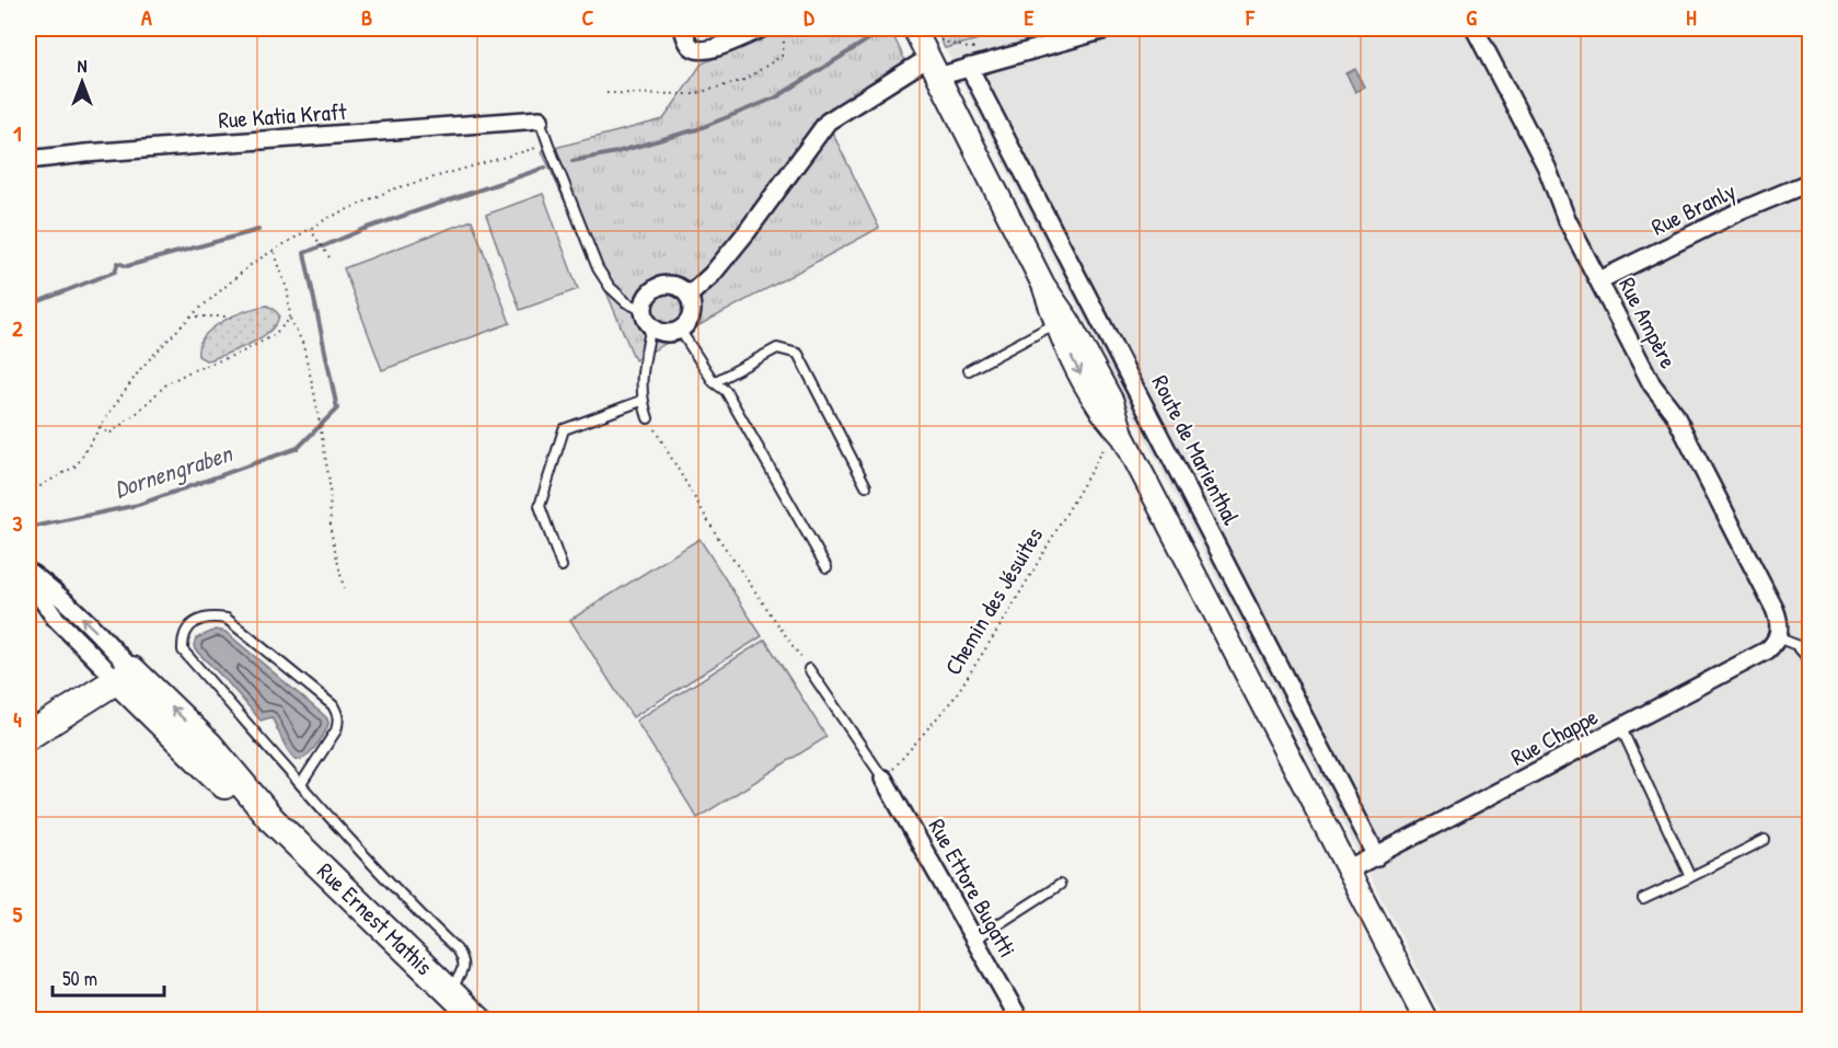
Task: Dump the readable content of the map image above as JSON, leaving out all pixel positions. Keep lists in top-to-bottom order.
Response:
{
  "streets": {
    "main road": ["Rue Ernest Mathis"],
    "street": [
      "Rue Katia Kraft",
      "Rue Branly",
      "Rue Ampère",
      "Route de Marienthal",
      "Rue Chappe",
      "Rue Ettore Bugatti"
    ],
    "path": ["Chemin des Jésuites"]
  },
  "crossings": [
    ["Rue Branly", "Rue Ampère"],
    ["Rue Ampère", "Rue Chappe"],
    ["Route de Marienthal", "Rue Chappe"],
    ["Chemin des Jésuites", "Rue Ettore Bugatti"]
  ],
  "water": ["Dornengraben"],
  "scale_bar": "50 m",
  "north": "top",
  "grid": {
    "columns": [
      "A",
      "B",
      "C",
      "D",
      "E",
      "F",
      "G",
      "H"
    ],
    "rows": [
      "1",
      "2",
      "3",
      "4",
      "5"
    ]
  }
}
